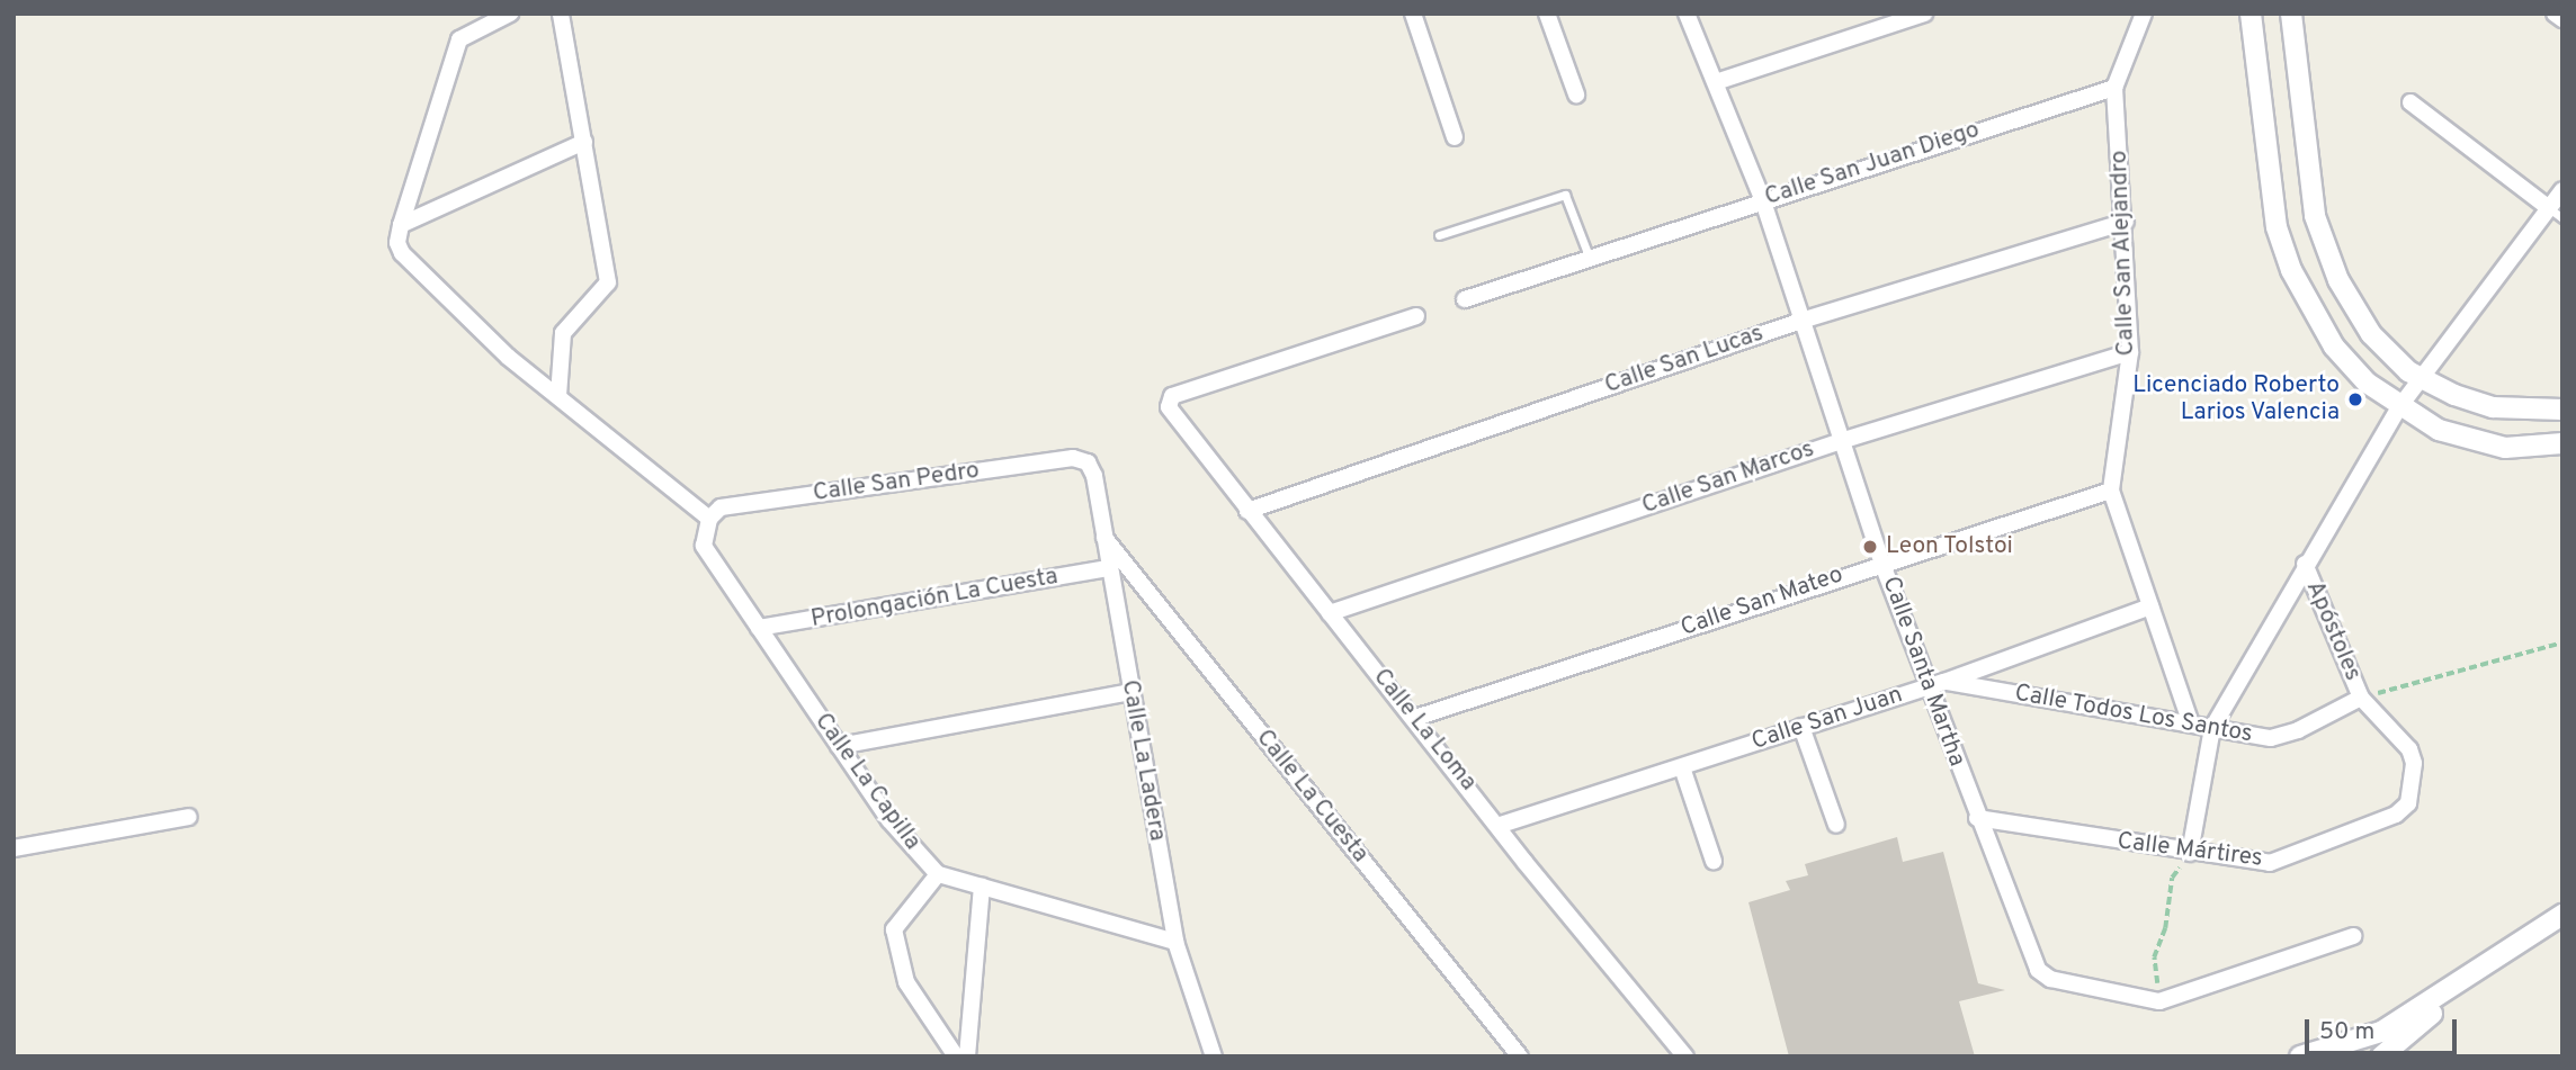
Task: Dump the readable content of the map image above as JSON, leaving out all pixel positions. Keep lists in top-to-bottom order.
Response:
{
  "streets": {
    "street": [
      "Calle San Juan Diego",
      "Calle San Alejandro",
      "Calle San Lucas",
      "Calle San Marcos",
      "Calle San Pedro",
      "Prolongación La Cuesta",
      "Calle San Mateo",
      "Apóstoles",
      "Calle Santa Martha",
      "Calle Todos Los Santos",
      "Calle San Juan",
      "Calle La Loma",
      "Calle La Ladera",
      "Calle La Capilla",
      "Calle La Cuesta",
      "Calle Mártires"
    ]
  },
  "crossings": [
    ["Calle San Juan Diego", "Calle San Alejandro"],
    ["Calle San Juan Diego", "Calle Santa Martha"],
    ["Calle San Alejandro", "Calle San Lucas"],
    ["Calle San Alejandro", "Calle San Marcos"],
    ["Calle San Alejandro", "Calle San Mateo"],
    ["Calle San Alejandro", "Calle Todos Los Santos"],
    ["Calle San Alejandro", "Calle San Juan"],
    ["Calle San Lucas", "Calle Santa Martha"],
    ["Calle San Lucas", "Calle La Loma"],
    ["Calle San Marcos", "Calle Santa Martha"],
    ["Calle San Marcos", "Calle La Loma"],
    ["Calle San Pedro", "Calle La Ladera"],
    ["Calle San Pedro", "Calle La Capilla"],
    ["Prolongación La Cuesta", "Calle La Ladera"],
    ["Prolongación La Cuesta", "Calle La Capilla"],
    ["Calle San Mateo", "Calle Santa Martha"],
    ["Calle San Mateo", "Calle La Loma"],
    ["Apóstoles", "Calle Todos Los Santos"],
    ["Apóstoles", "Calle Mártires"],
    ["Calle Santa Martha", "Calle San Juan"],
    ["Calle Santa Martha", "Calle Mártires"],
    ["Calle Todos Los Santos", "Calle San Juan"],
    ["Calle Todos Los Santos", "Calle Mártires"],
    ["Calle San Juan", "Calle La Loma"],
    ["Calle La Ladera", "Calle La Cuesta"]
  ],
  "places": ["Licenciado Roberto Larios Valencia", "Leon Tolstoi"],
  "scale_bar": "50 m"
}
